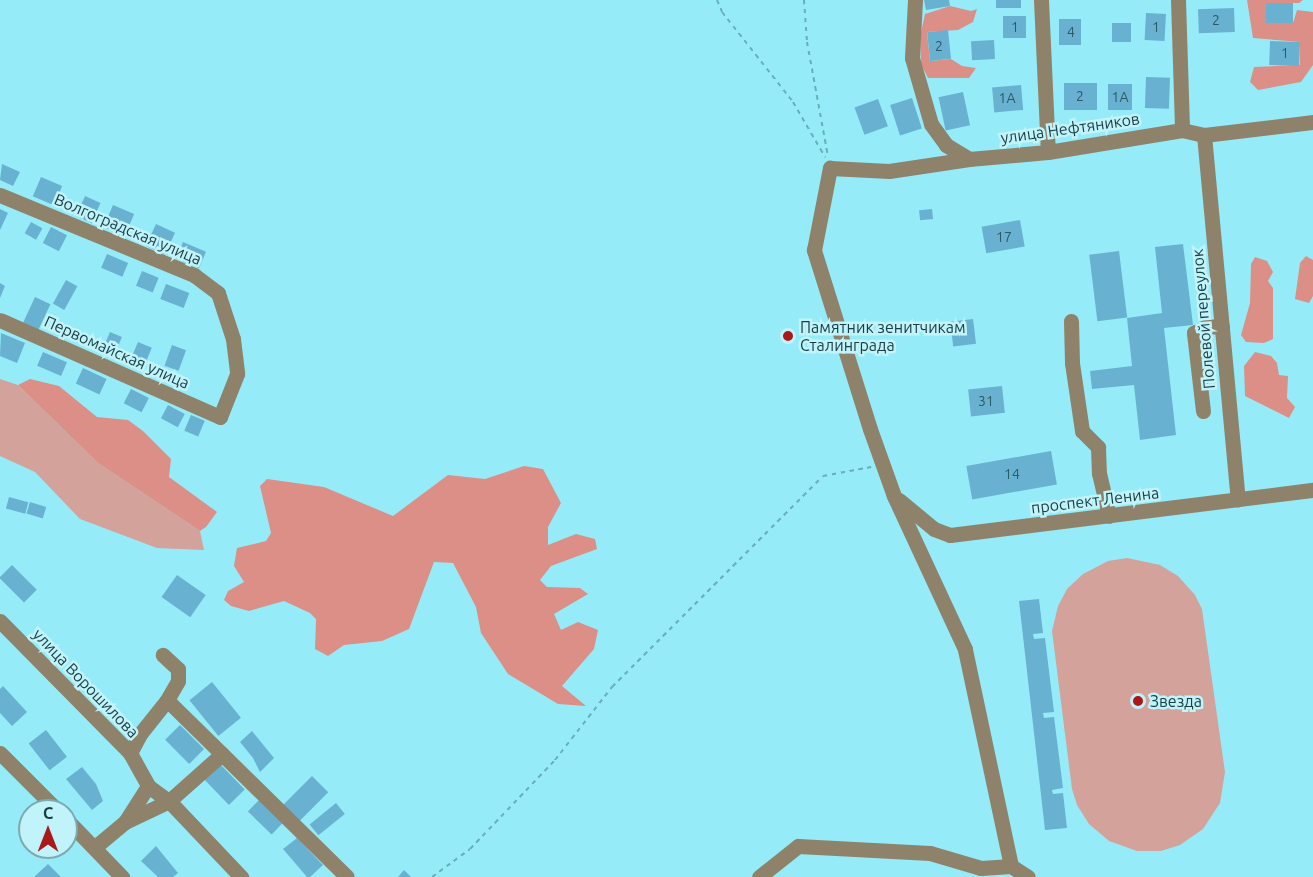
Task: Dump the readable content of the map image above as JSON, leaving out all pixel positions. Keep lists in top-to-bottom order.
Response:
{
  "streets": {
    "street": [
      "улица Нефтяников",
      "Волгоградская улица",
      "Полевой переулок",
      "Первомайская улица",
      "проспект Ленина",
      "улица Ворошилова"
    ]
  },
  "crossings": [
    ["улица Нефтяников", "Полевой переулок"],
    ["Волгоградская улица", "Первомайская улица"],
    ["Полевой переулок", "проспект Ленина"]
  ],
  "places": ["Памятник зенитчикам Сталинграда", "Звезда"],
  "house_numbers": [
    "2",
    "1",
    "1",
    "4",
    "2",
    "1",
    "2",
    "1А",
    "1А",
    "17",
    "31",
    "14"
  ],
  "north": "top"
}
